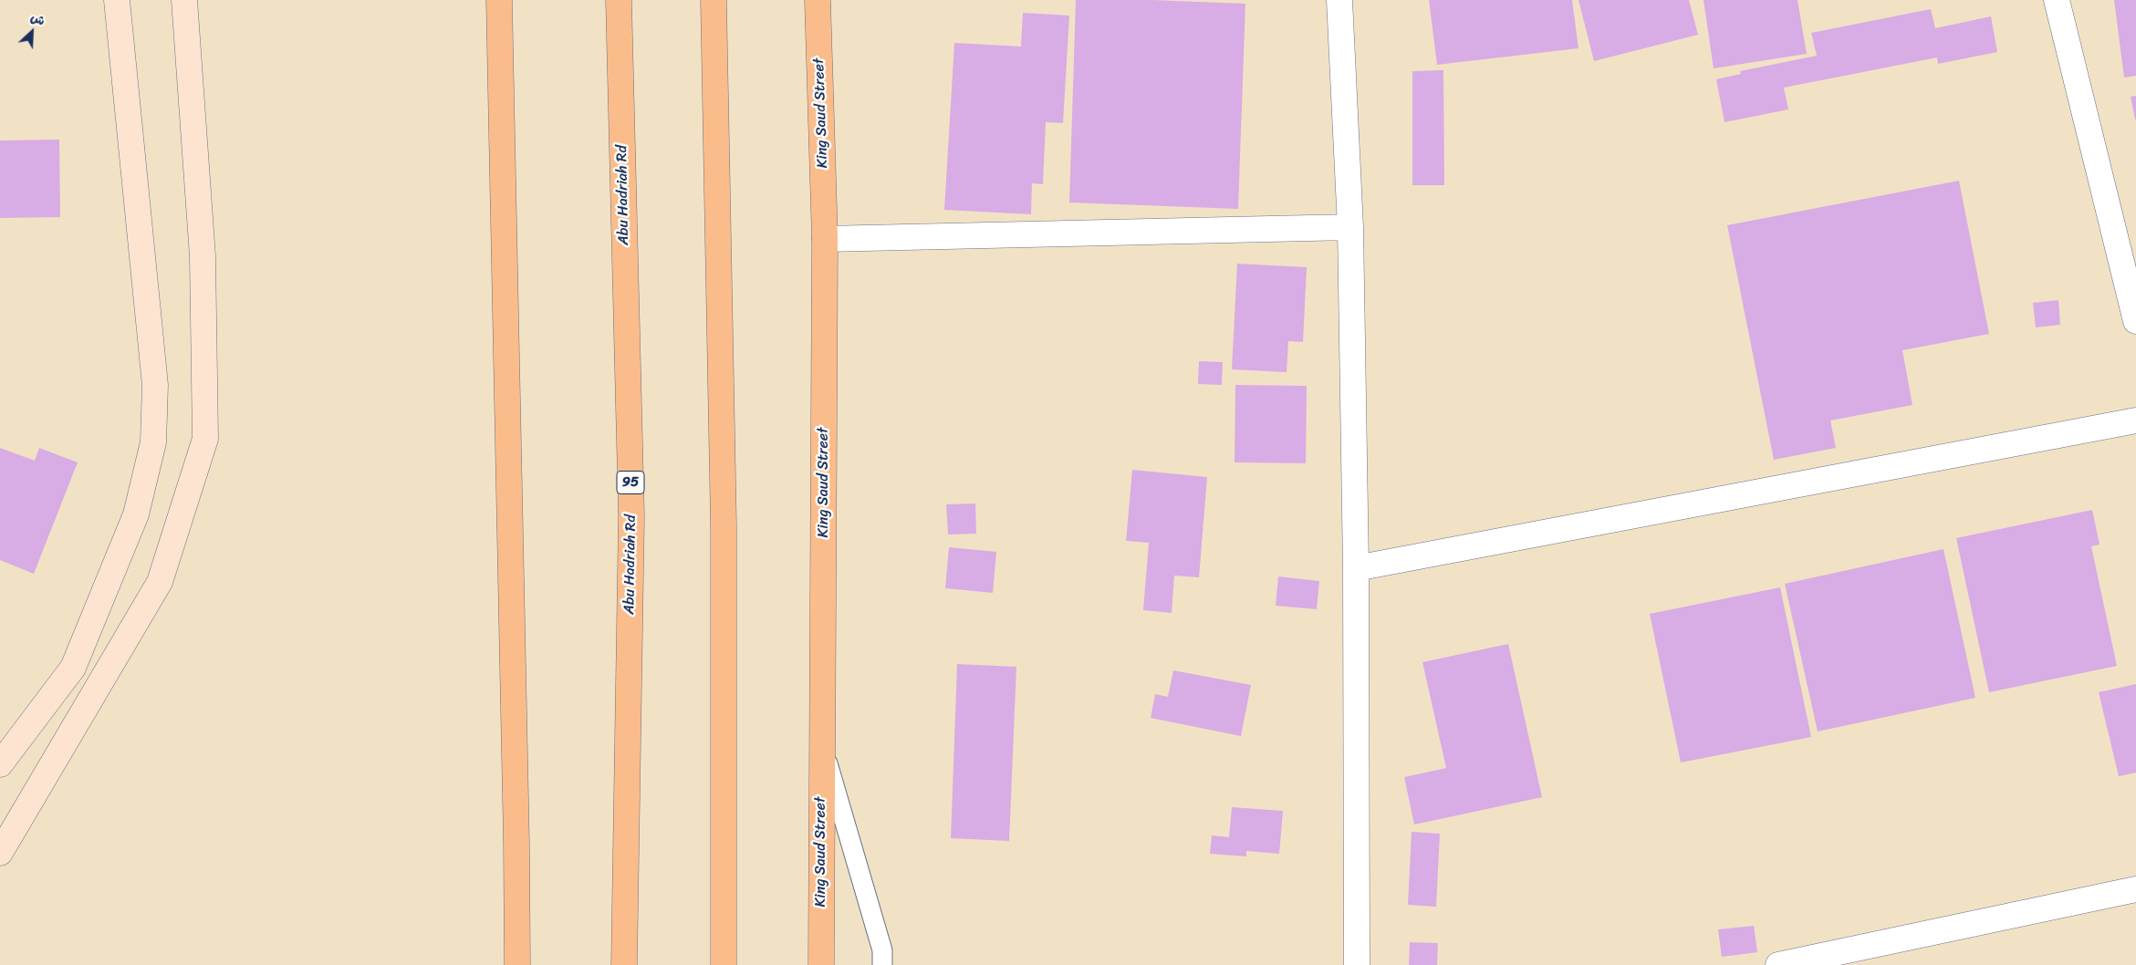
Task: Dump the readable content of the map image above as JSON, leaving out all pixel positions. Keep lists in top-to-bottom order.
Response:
{
  "streets": {
    "main road": ["King Saud Street", "Abu Hadriah Rd", "95"]
  },
  "north": "top right"
}
